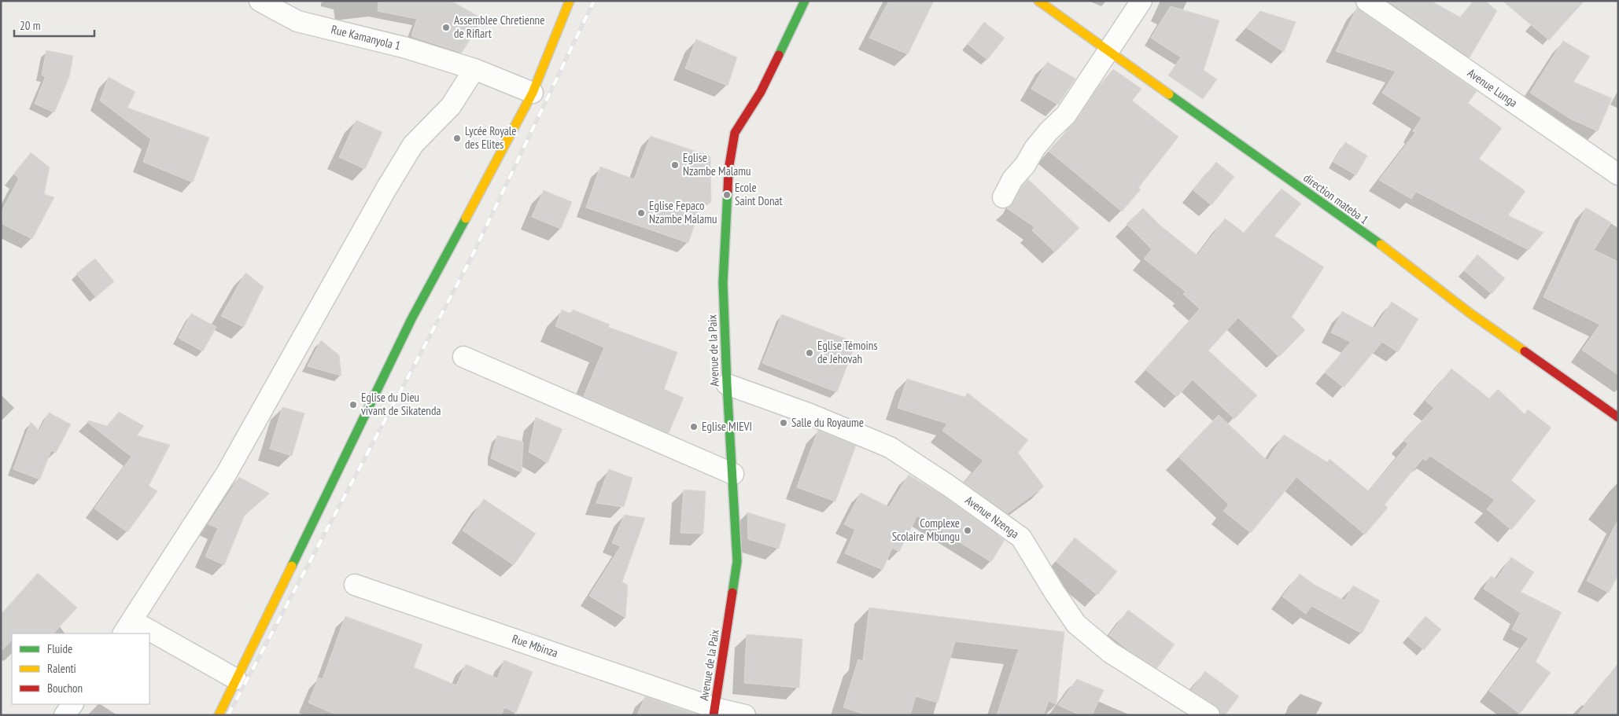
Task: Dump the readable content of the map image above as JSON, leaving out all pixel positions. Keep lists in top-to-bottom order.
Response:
{
  "streets": {
    "street": [
      "Rue Kamanyola 1",
      "Avenue Lunga",
      "direction mateba 1",
      "Avenue de la Paix",
      "Avenue Nzenga",
      "Rue Mbinza"
    ]
  },
  "crossings": [
    ["Avenue de la Paix", "Avenue Nzenga"],
    ["Avenue de la Paix", "Rue Mbinza"]
  ],
  "places": [
    "Assemblee Chretienne de Riflart",
    "Lycée Royale des Elites",
    "Eglise Nzambe Malamu",
    "Ecole Saint Donat",
    "Eglise Fepaco Nzambe Malamu",
    "Eglise Témoins de Jehovah",
    "Eglise du Dieu vivant de Sikatenda",
    "Salle du Royaume",
    "Eglise MIEVI",
    "Complexe Scolaire Mbungu"
  ],
  "legend": ["Fluide", "Ralenti", "Bouchon"],
  "scale_bar": "20 m"
}
